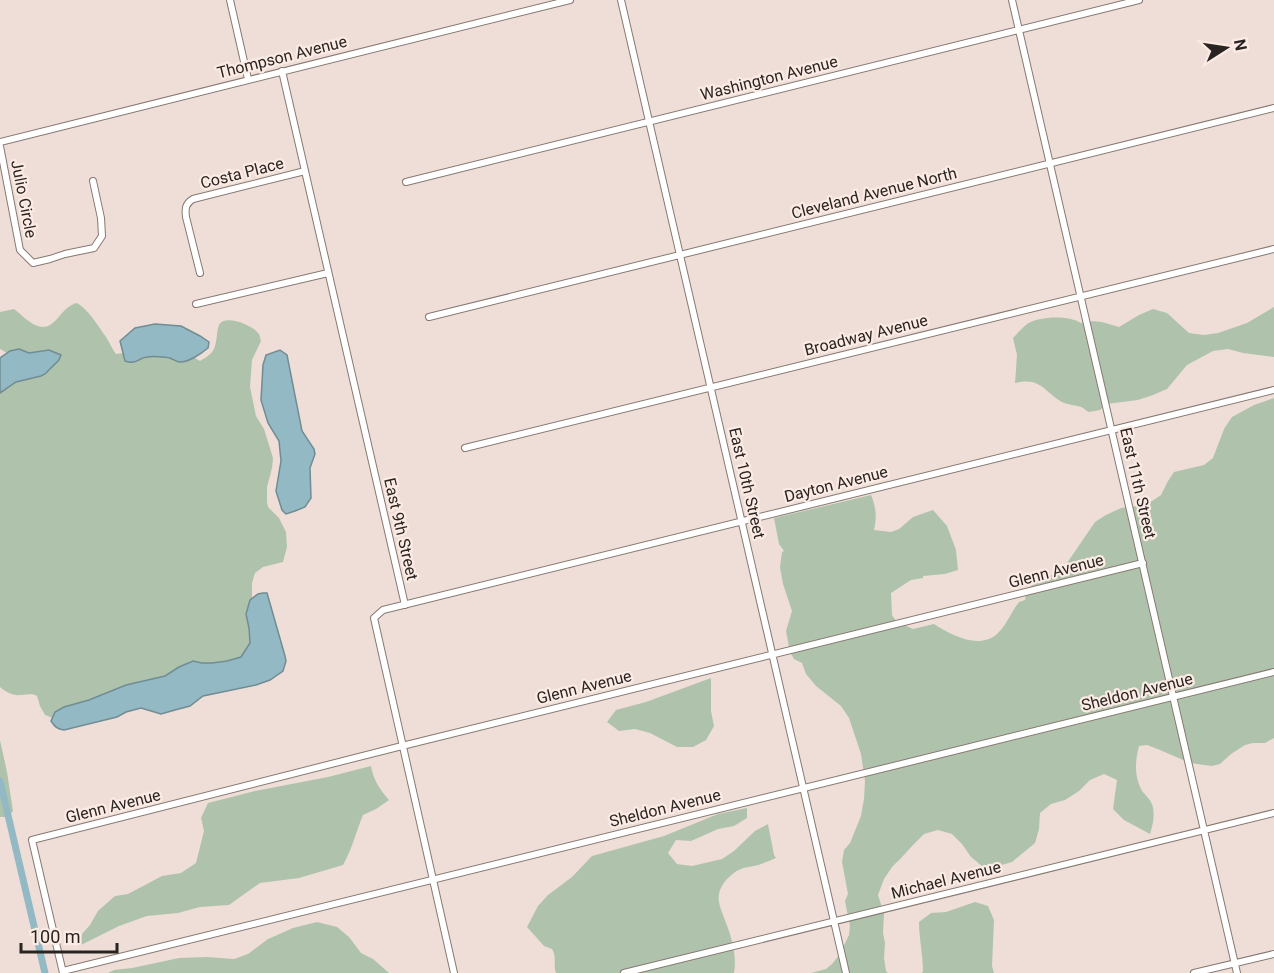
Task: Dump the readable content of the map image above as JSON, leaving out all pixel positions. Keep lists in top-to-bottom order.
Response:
{
  "streets": {
    "street": [
      "Thompson Avenue",
      "Washington Avenue",
      "Costa Place",
      "Cleveland Avenue North",
      "Julio Circle",
      "Broadway Avenue",
      "East 10th Street",
      "East 11th Street",
      "Dayton Avenue",
      "East 9th Street",
      "Glenn Avenue",
      "Sheldon Avenue",
      "Michael Avenue"
    ]
  },
  "crossings": [
    ["Thompson Avenue", "Julio Circle"],
    ["Thompson Avenue", "East 9th Street"],
    ["Washington Avenue", "East 10th Street"],
    ["Washington Avenue", "East 11th Street"],
    ["Costa Place", "East 9th Street"],
    ["Cleveland Avenue North", "East 10th Street"],
    ["Cleveland Avenue North", "East 11th Street"],
    ["Broadway Avenue", "East 10th Street"],
    ["Broadway Avenue", "East 11th Street"],
    ["East 10th Street", "Dayton Avenue"],
    ["East 10th Street", "Glenn Avenue"],
    ["East 10th Street", "Sheldon Avenue"],
    ["East 10th Street", "Michael Avenue"],
    ["East 11th Street", "Dayton Avenue"],
    ["East 11th Street", "Glenn Avenue"],
    ["East 11th Street", "Sheldon Avenue"],
    ["East 11th Street", "Michael Avenue"],
    ["Dayton Avenue", "East 9th Street"],
    ["East 9th Street", "Glenn Avenue"],
    ["East 9th Street", "Sheldon Avenue"],
    ["Glenn Avenue", "Sheldon Avenue"]
  ],
  "scale_bar": "100 m",
  "north": "right"
}
